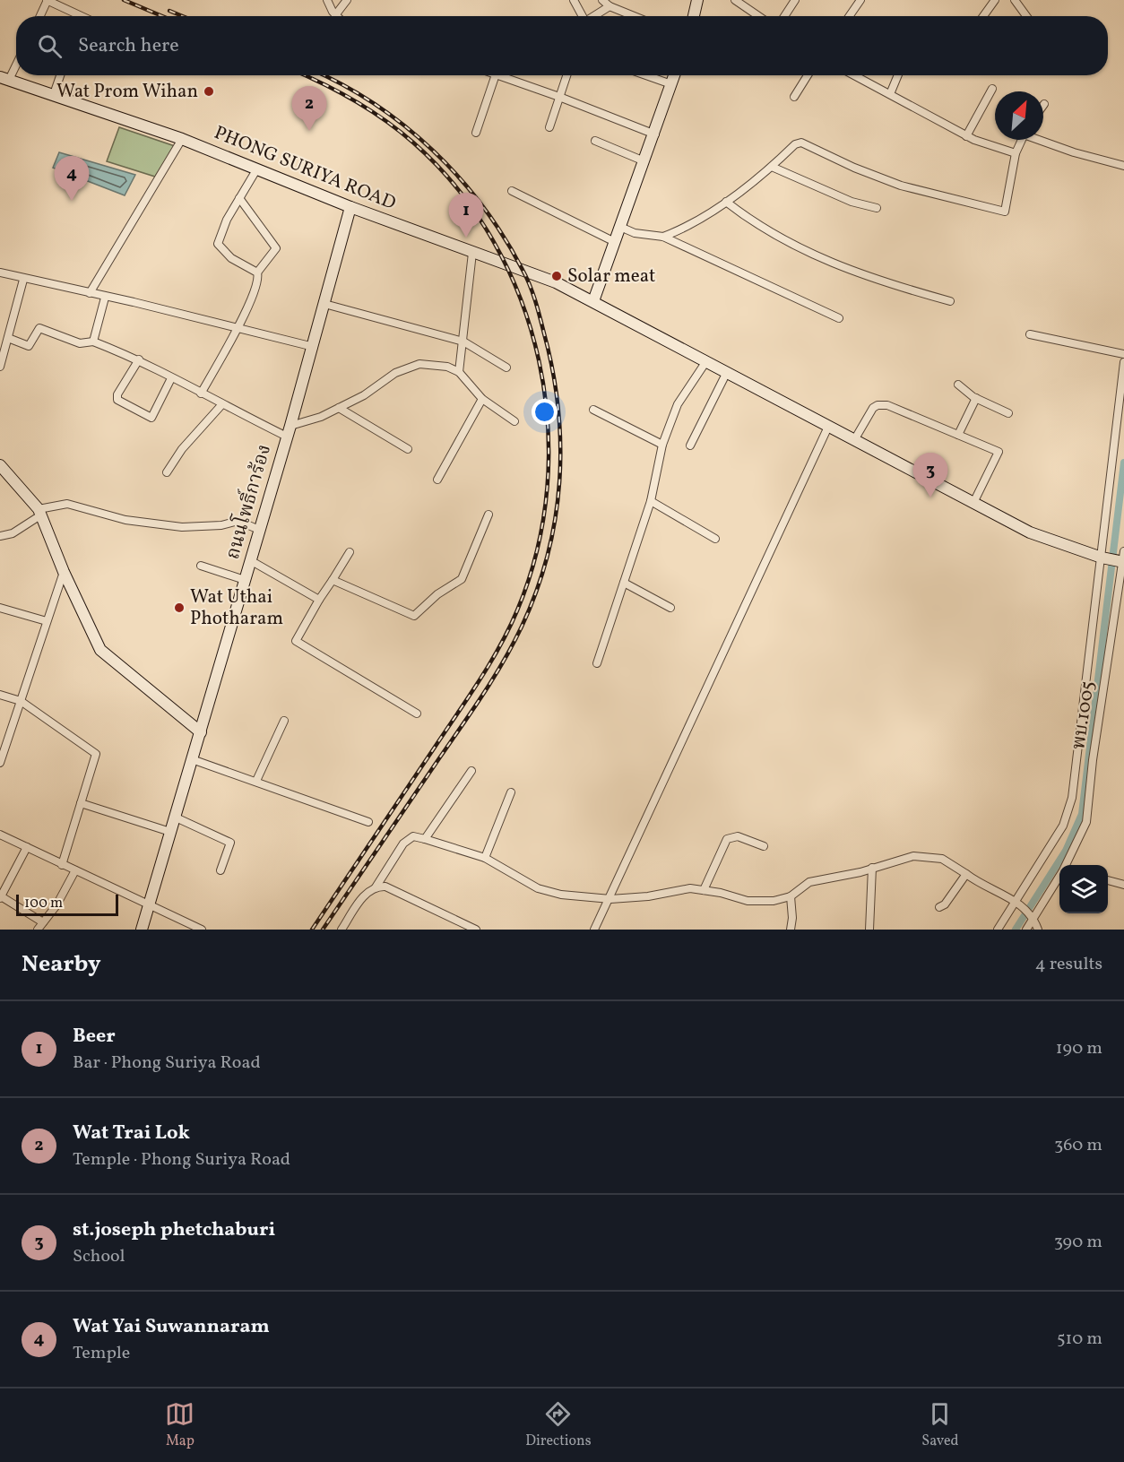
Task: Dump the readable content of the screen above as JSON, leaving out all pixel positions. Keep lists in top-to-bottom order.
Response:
{
  "streets": {
    "street": ["PHONG SURIYA ROAD", "ถนนโพธิ์การ้อง", "พบ.1005"]
  },
  "crossings": [
    ["PHONG SURIYA ROAD", "ถนนโพธิ์การ้อง"],
    ["PHONG SURIYA ROAD", "พบ.1005"]
  ],
  "places": ["Wat Prom Wihan", "Solar meat", "Wat Uthai Photharam"],
  "scale_bar": "100 m",
  "north": "top right",
  "page": {
    "search": "Search here",
    "pins": [
      "2",
      "4",
      "1",
      "3"
    ],
    "scale": "100 m",
    "heading": ["Nearby", "4 results"],
    "list": [
      {
        "mark": "1",
        "name": "Beer",
        "note": "Bar · Phong Suriya Road",
        "value": "190 m"
      },
      {
        "mark": "2",
        "name": "Wat Trai Lok",
        "note": "Temple · Phong Suriya Road",
        "value": "360 m"
      },
      {
        "mark": "3",
        "name": "st.joseph phetchaburi",
        "note": "School",
        "value": "390 m"
      },
      {
        "mark": "4",
        "name": "Wat Yai Suwannaram",
        "note": "Temple",
        "value": "510 m"
      }
    ],
    "nav": ["Map", "Directions", "Saved"]
  }
}
